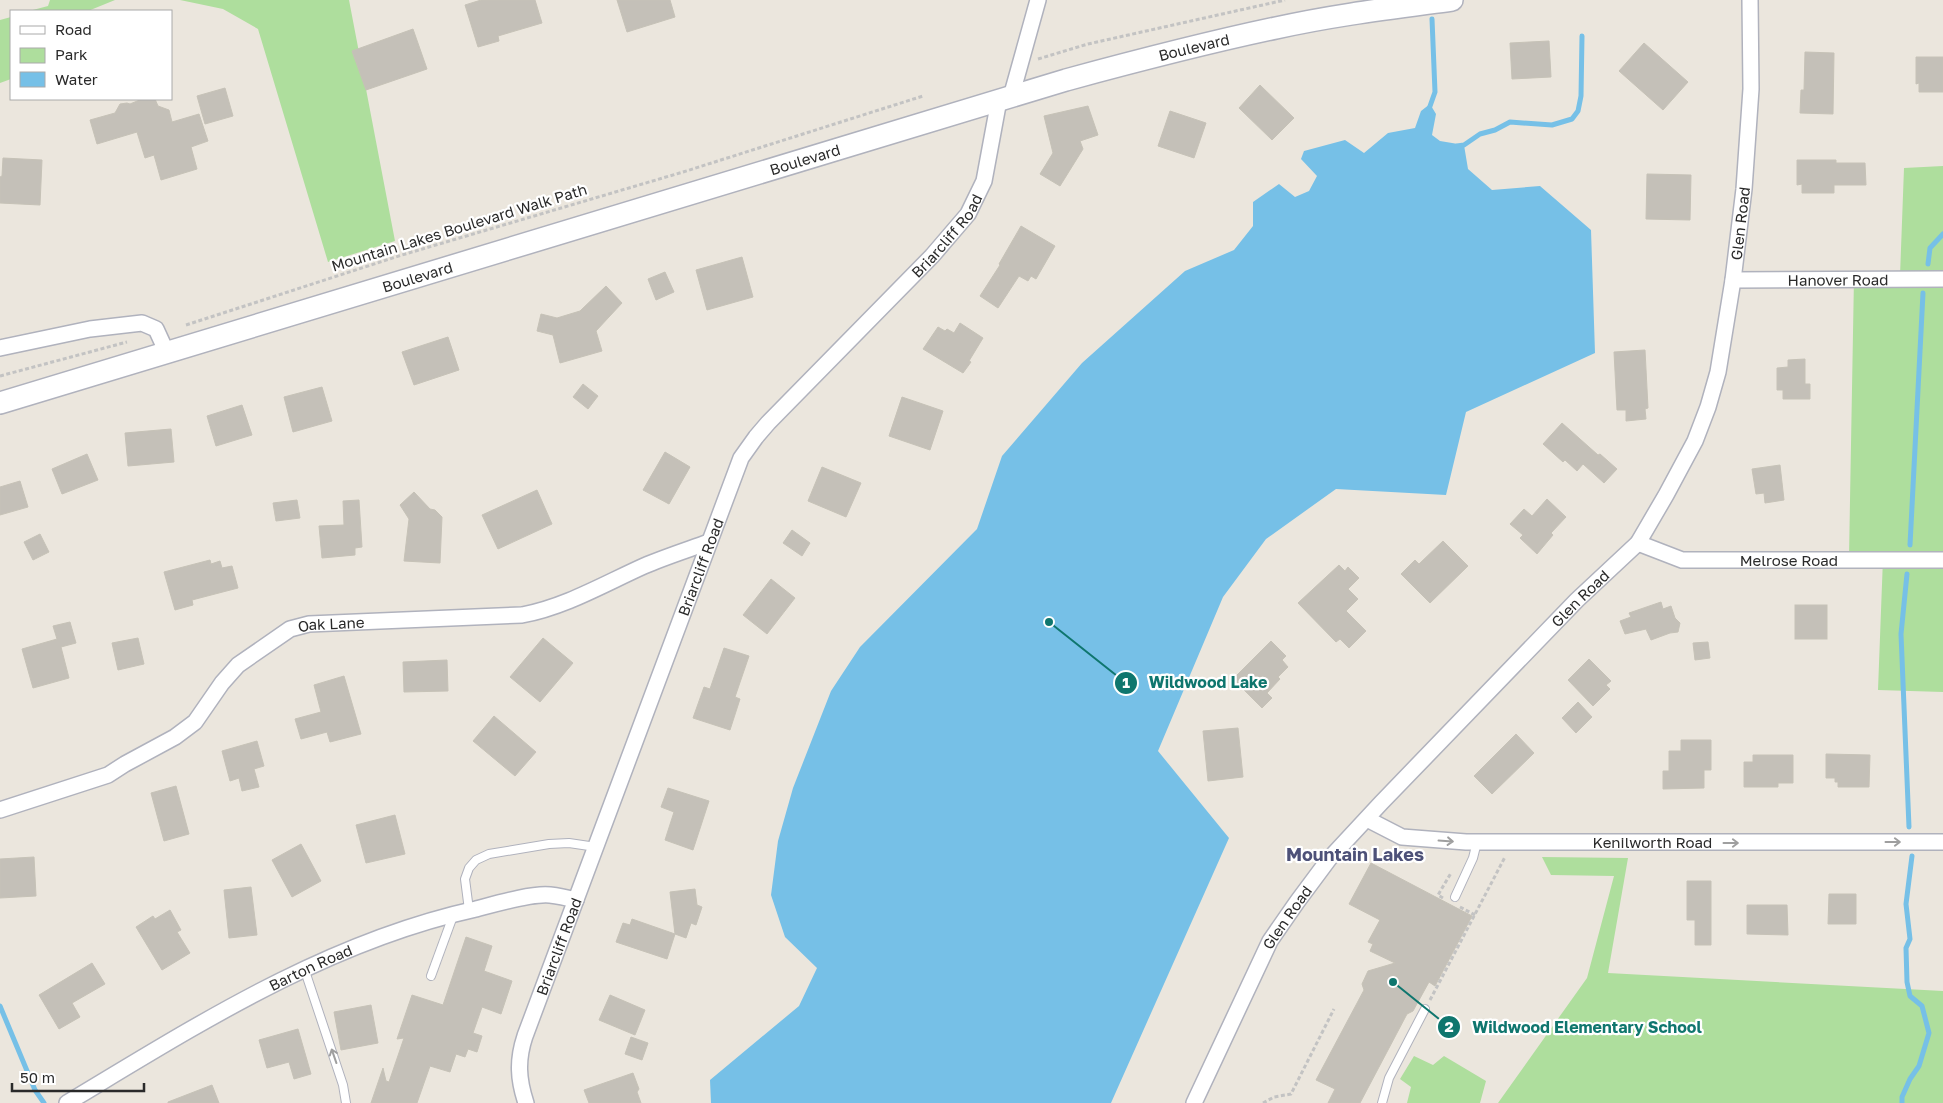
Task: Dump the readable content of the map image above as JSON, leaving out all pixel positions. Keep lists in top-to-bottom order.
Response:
{
  "streets": {
    "main road": ["Boulevard"],
    "street": [
      "Glen Road",
      "Briarcliff Road",
      "Hanover Road",
      "Melrose Road",
      "Oak Lane",
      "Kenilworth Road",
      "Barton Road"
    ],
    "path": ["Mountain Lakes Boulevard Walk Path"]
  },
  "crossings": [
    ["Boulevard", "Briarcliff Road"],
    ["Glen Road", "Hanover Road"],
    ["Glen Road", "Melrose Road"],
    ["Glen Road", "Kenilworth Road"],
    ["Briarcliff Road", "Oak Lane"],
    ["Briarcliff Road", "Barton Road"]
  ],
  "one_way": ["Kenilworth Road"],
  "districts": ["Mountain Lakes"],
  "places": ["Wildwood Lake", "Wildwood Elementary School"],
  "legend": ["Road", "Park", "Water"],
  "scale_bar": "50 m"
}
